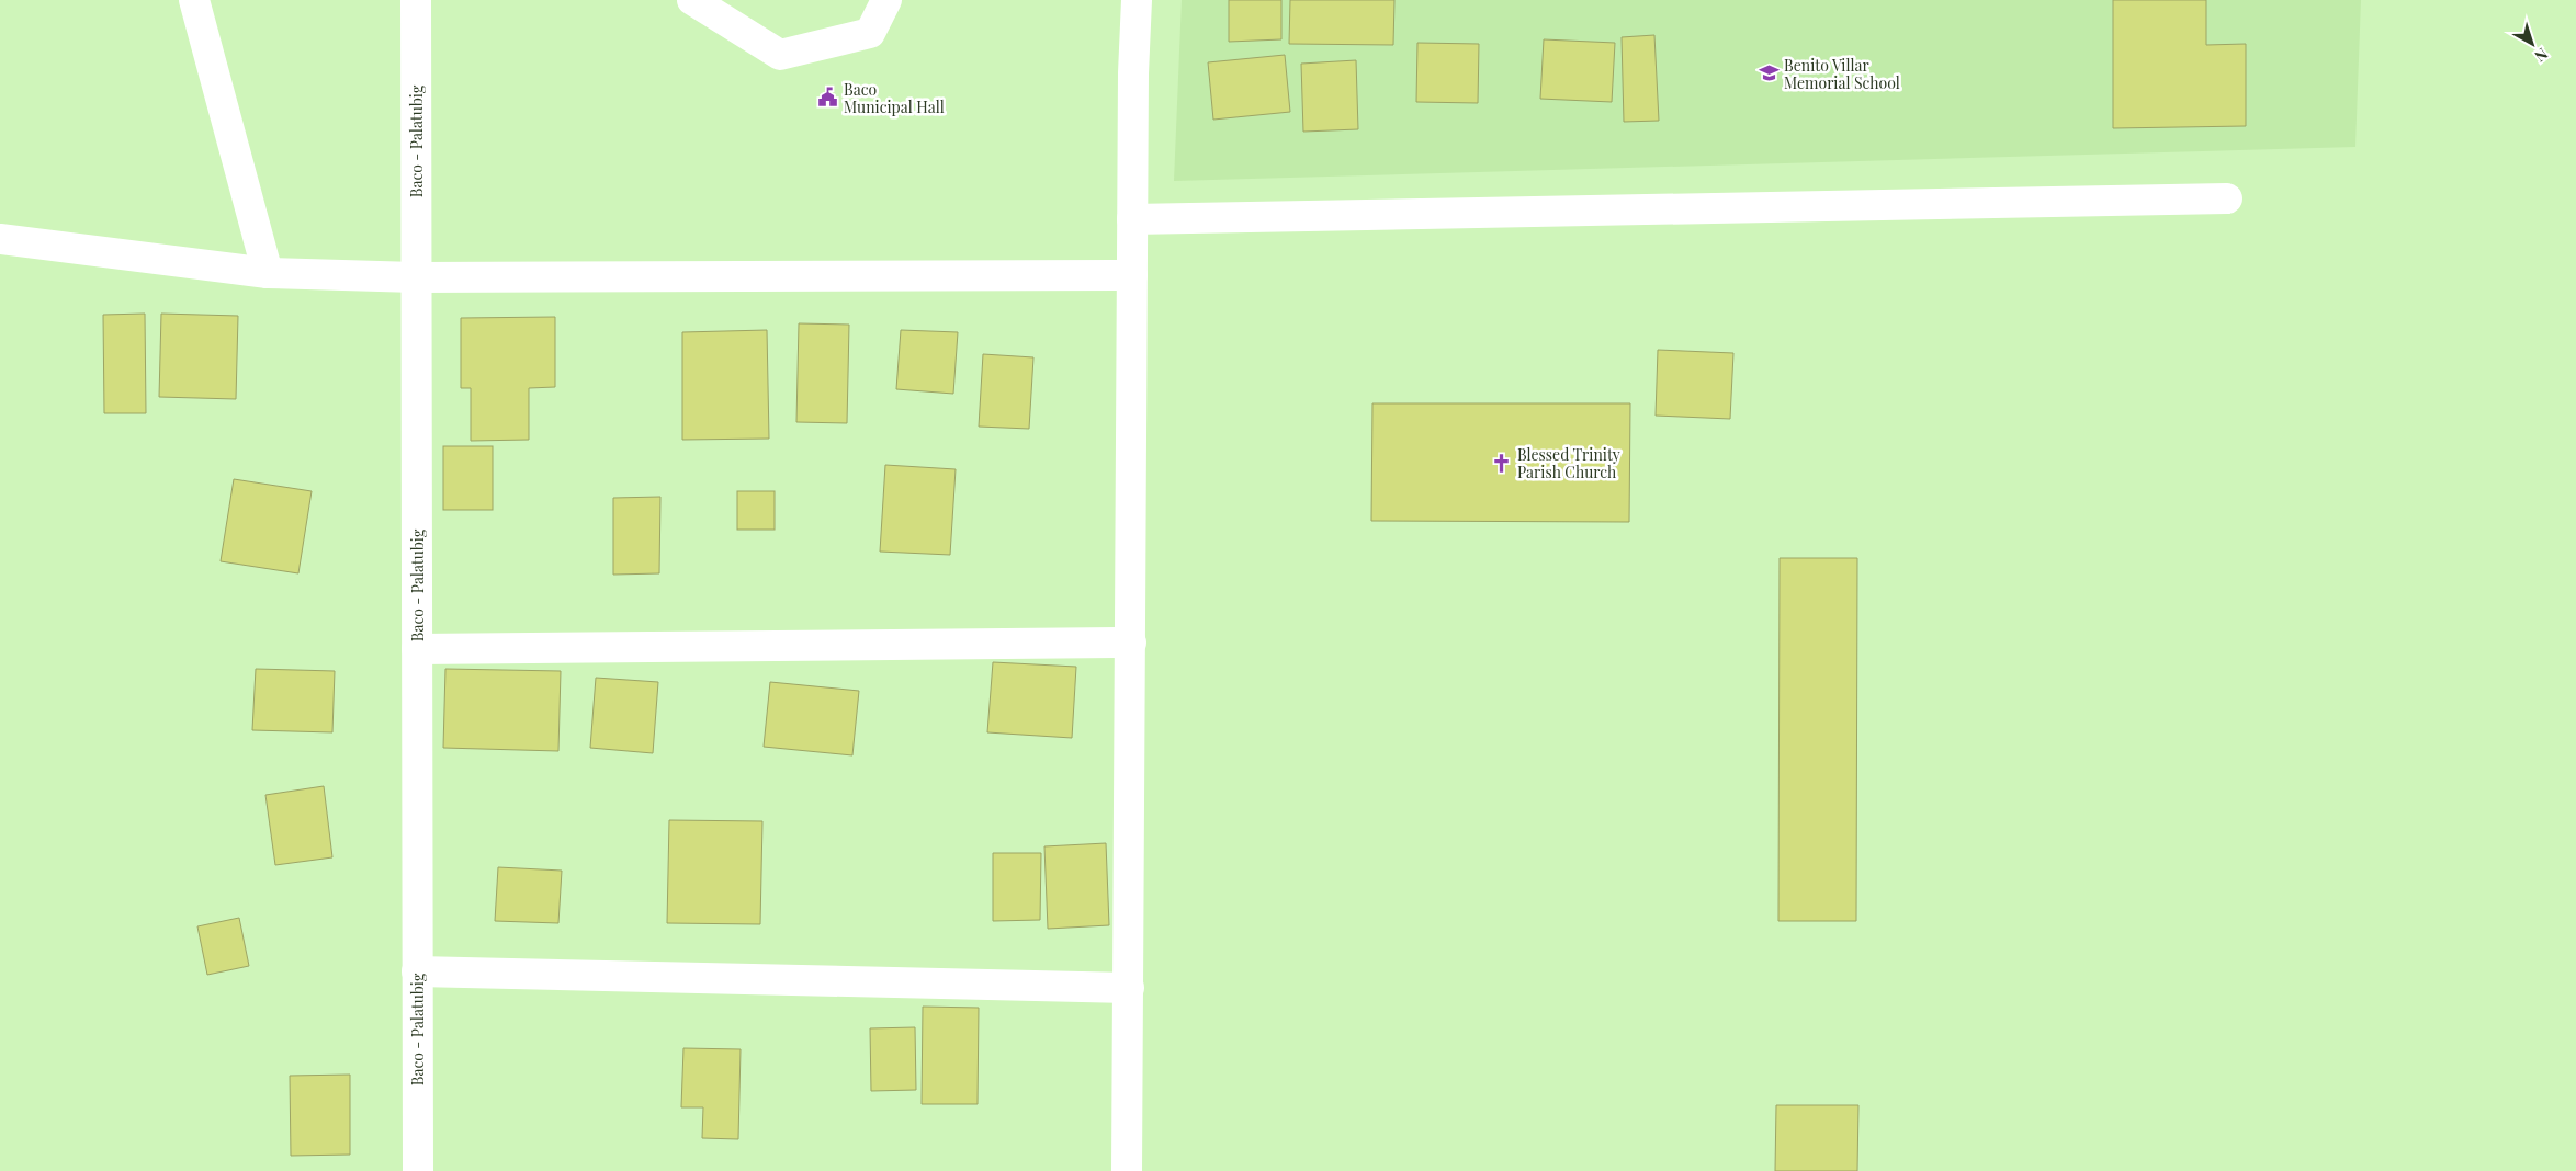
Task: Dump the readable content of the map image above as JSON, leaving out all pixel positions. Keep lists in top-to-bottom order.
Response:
{
  "streets": {
    "street": ["Baco - Palatubig"]
  },
  "places": {
    "school or university": ["Benito Villar Memorial School"],
    "public building": ["Baco Municipal Hall"],
    "church": ["Blessed Trinity Parish Church"]
  },
  "north": "bottom right"
}
